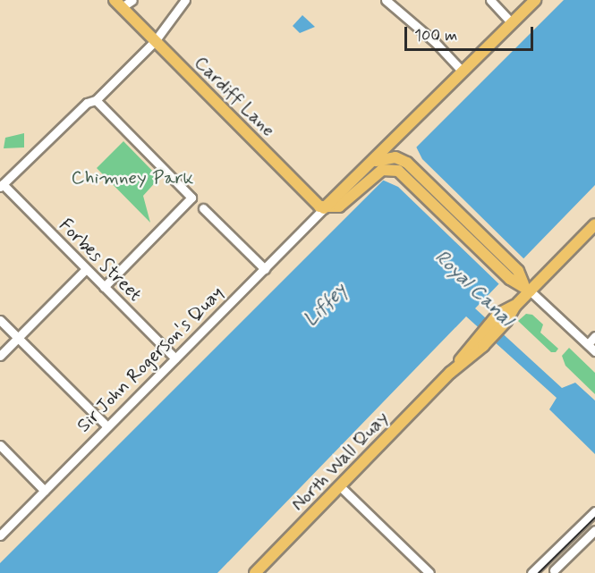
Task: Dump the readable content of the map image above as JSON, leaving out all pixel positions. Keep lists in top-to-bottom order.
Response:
{
  "streets": {
    "main road": ["Cardiff Lane", "Sir John Rogerson's Quay", "North Wall Quay"],
    "street": ["Forbes Street"]
  },
  "crossings": [
    ["Cardiff Lane", "Sir John Rogerson's Quay"],
    ["Forbes Street", "Sir John Rogerson's Quay"]
  ],
  "water": ["Royal Canal", "Liffey"],
  "parks": ["Chimney Park"],
  "scale_bar": "100 m"
}
